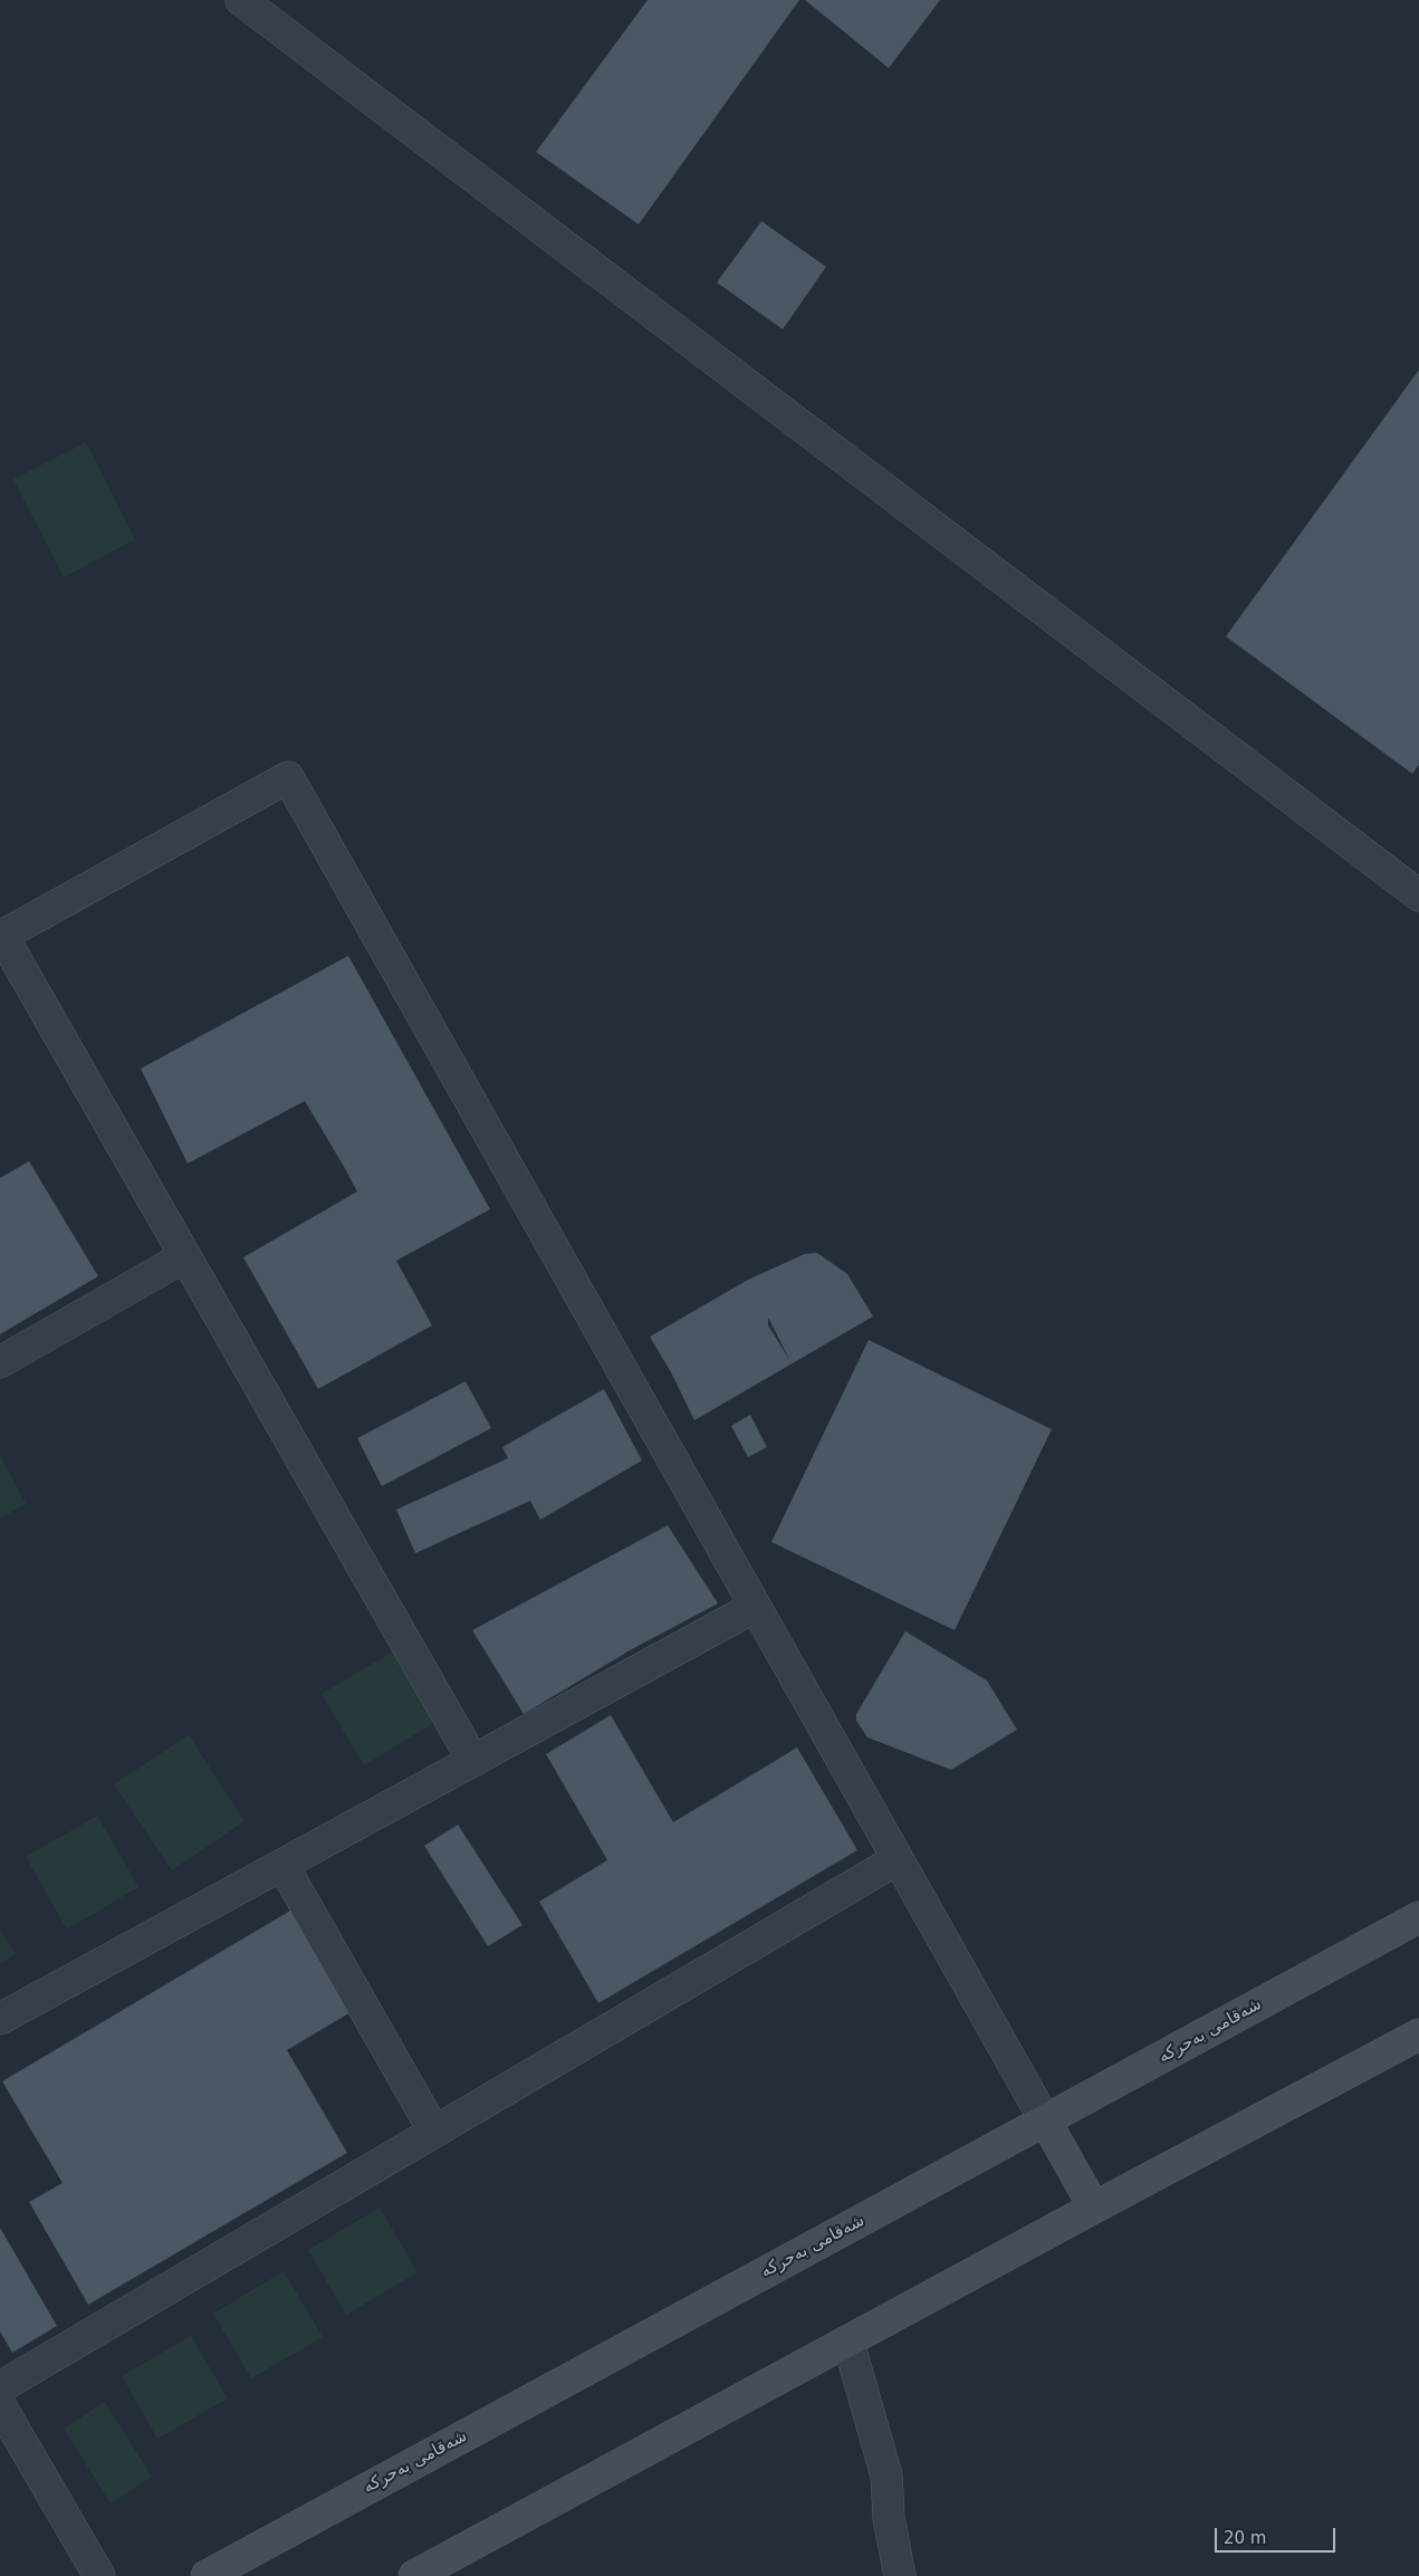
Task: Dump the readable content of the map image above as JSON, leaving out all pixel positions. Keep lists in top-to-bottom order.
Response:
{
  "streets": {
    "main road": ["شەقامی بەحرکە"]
  },
  "scale_bar": "20 m"
}
